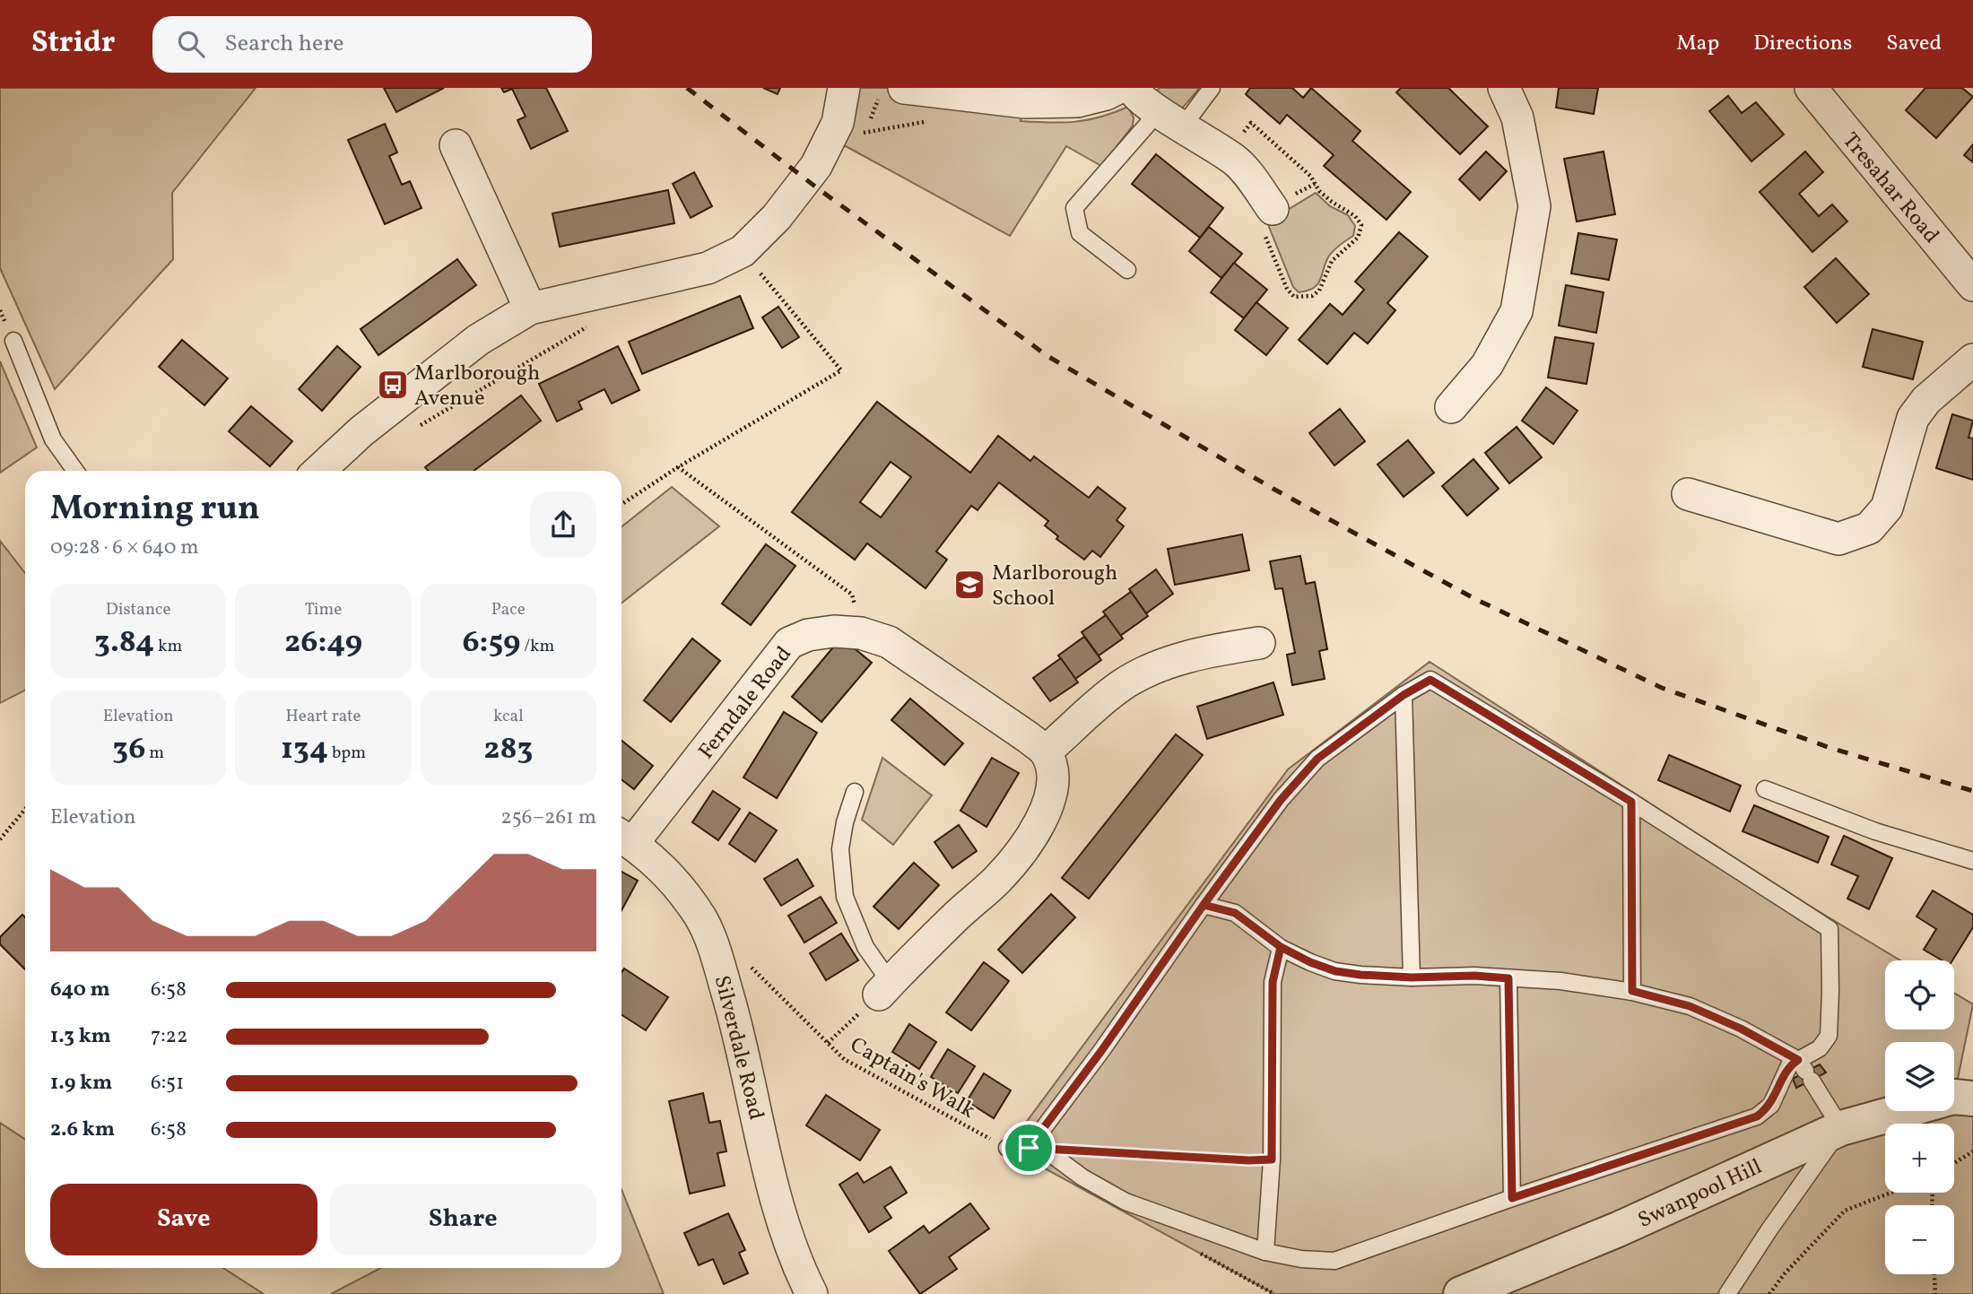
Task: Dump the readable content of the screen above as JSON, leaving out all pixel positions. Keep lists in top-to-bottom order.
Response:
{
  "streets": {
    "street": [
      "Tresahar Road",
      "Ferndale Road",
      "Silverdale Road",
      "Swanpool Hill"
    ],
    "path": ["Captain's Walk"]
  },
  "crossings": [
    ["Ferndale Road", "Silverdale Road"]
  ],
  "places": {
    "bus stop": ["Marlborough Avenue"],
    "school or university": ["Marlborough School"]
  },
  "page": {
    "header": "Stridr",
    "search": "Search here",
    "nav": ["Map", "Directions", "Saved"],
    "heading": ["Morning run", "09:28 · 6 × 640 m"],
    "stats": [
      ["Distance", "3.84 km"],
      ["Time", "26:49"],
      ["Pace", "6:59 /km"],
      ["Elevation", "36 m"],
      ["Heart rate", "134 bpm"],
      ["kcal", "283"]
    ],
    "chart": ["Elevation", "256–261 m"],
    "map_buttons": ["+", "−"],
    "list": [
      {
        "name": "640 m",
        "note": "6:58"
      },
      {
        "name": "1.3 km",
        "note": "7:22"
      },
      {
        "name": "1.9 km",
        "note": "6:51"
      },
      {
        "name": "2.6 km",
        "note": "6:58"
      }
    ],
    "buttons": ["Save", "Share"]
  }
}
